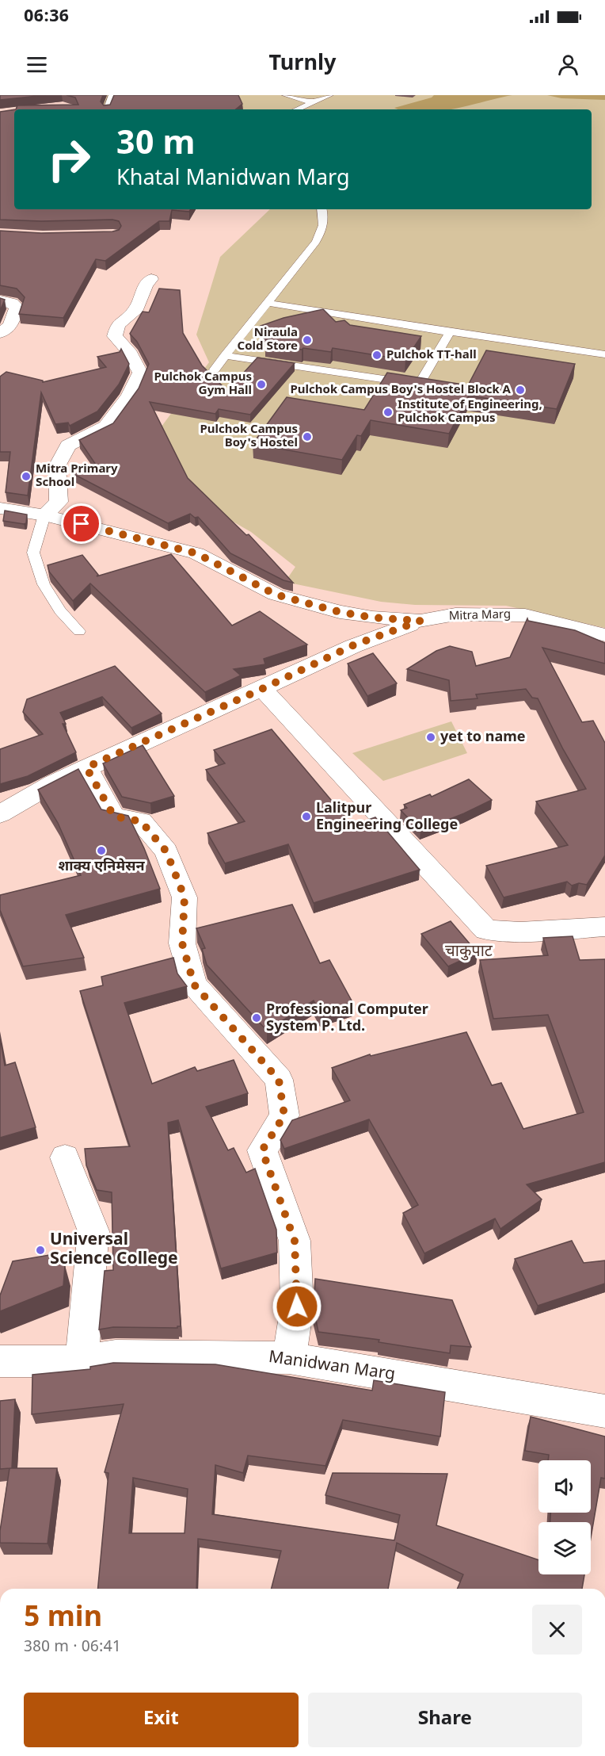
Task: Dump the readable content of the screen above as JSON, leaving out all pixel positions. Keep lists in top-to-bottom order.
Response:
{
  "streets": {
    "street": ["Mitra Marg", "Manidwan Marg"]
  },
  "districts": ["चाकुपाट"],
  "places": [
    "Niraula Cold Store",
    "Pulchok TT-hall",
    "Pulchok Campus Gym Hall",
    "Pulchok Campus Boy's Hostel Block A",
    "Institute of Engineering, Pulchok Campus",
    "Pulchok Campus Boy's Hostel",
    "Mitra Primary School",
    "yet to name",
    "Lalitpur Engineering College",
    "शाक्य एनिमेसन",
    "Professional Computer System P. Ltd.",
    "Universal Science College"
  ],
  "page": {
    "status": "06:36",
    "header": "Turnly",
    "turn": ["30 m", "Khatal Manidwan Marg"],
    "heading": ["5 min", "380 m · 06:41"],
    "buttons": ["Exit", "Share"]
  }
}
